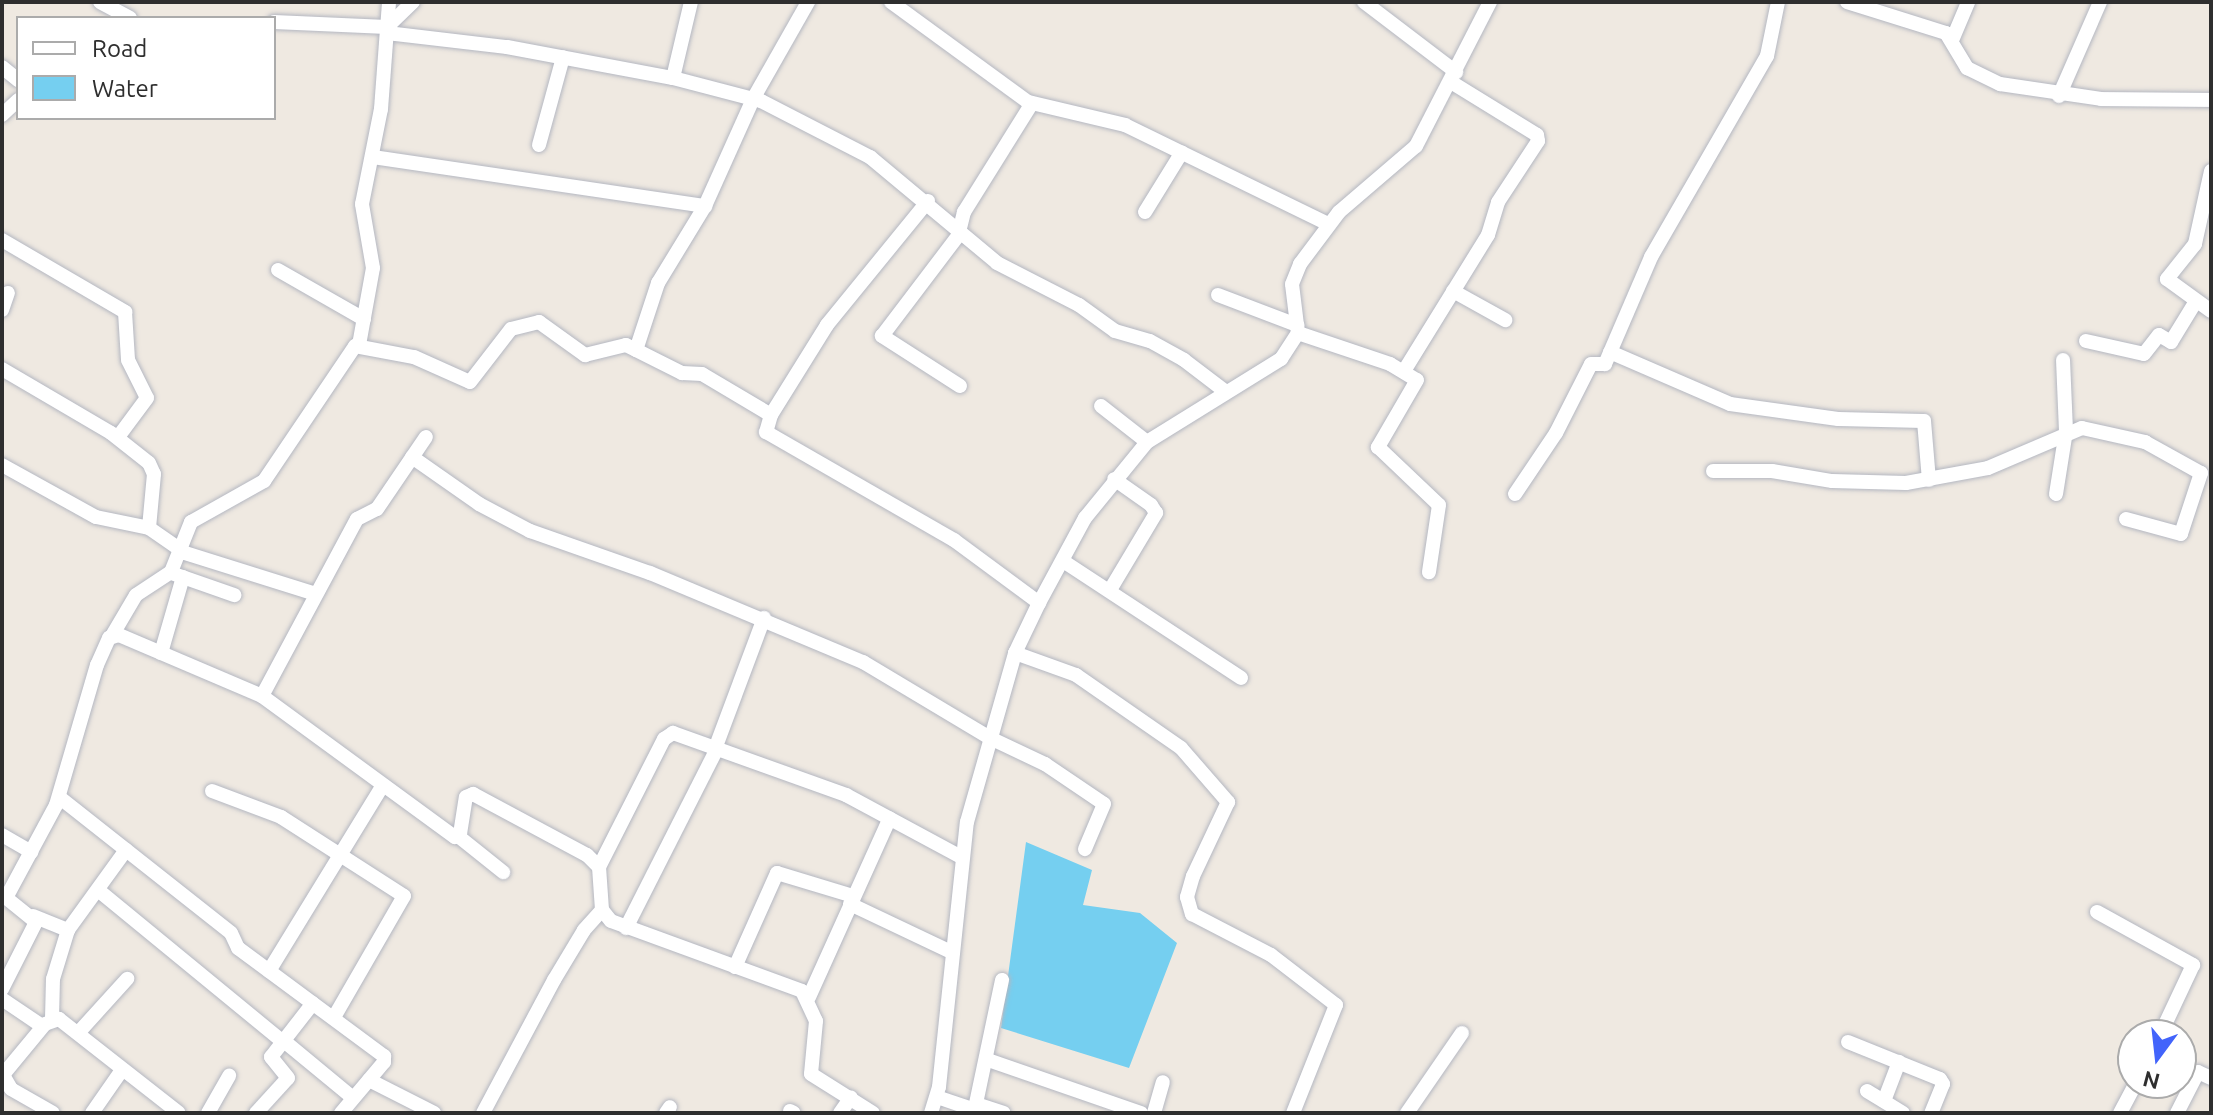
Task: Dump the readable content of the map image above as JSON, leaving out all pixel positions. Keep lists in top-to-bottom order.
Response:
{
  "legend": ["Road", "Water"],
  "north": "bottom"
}
